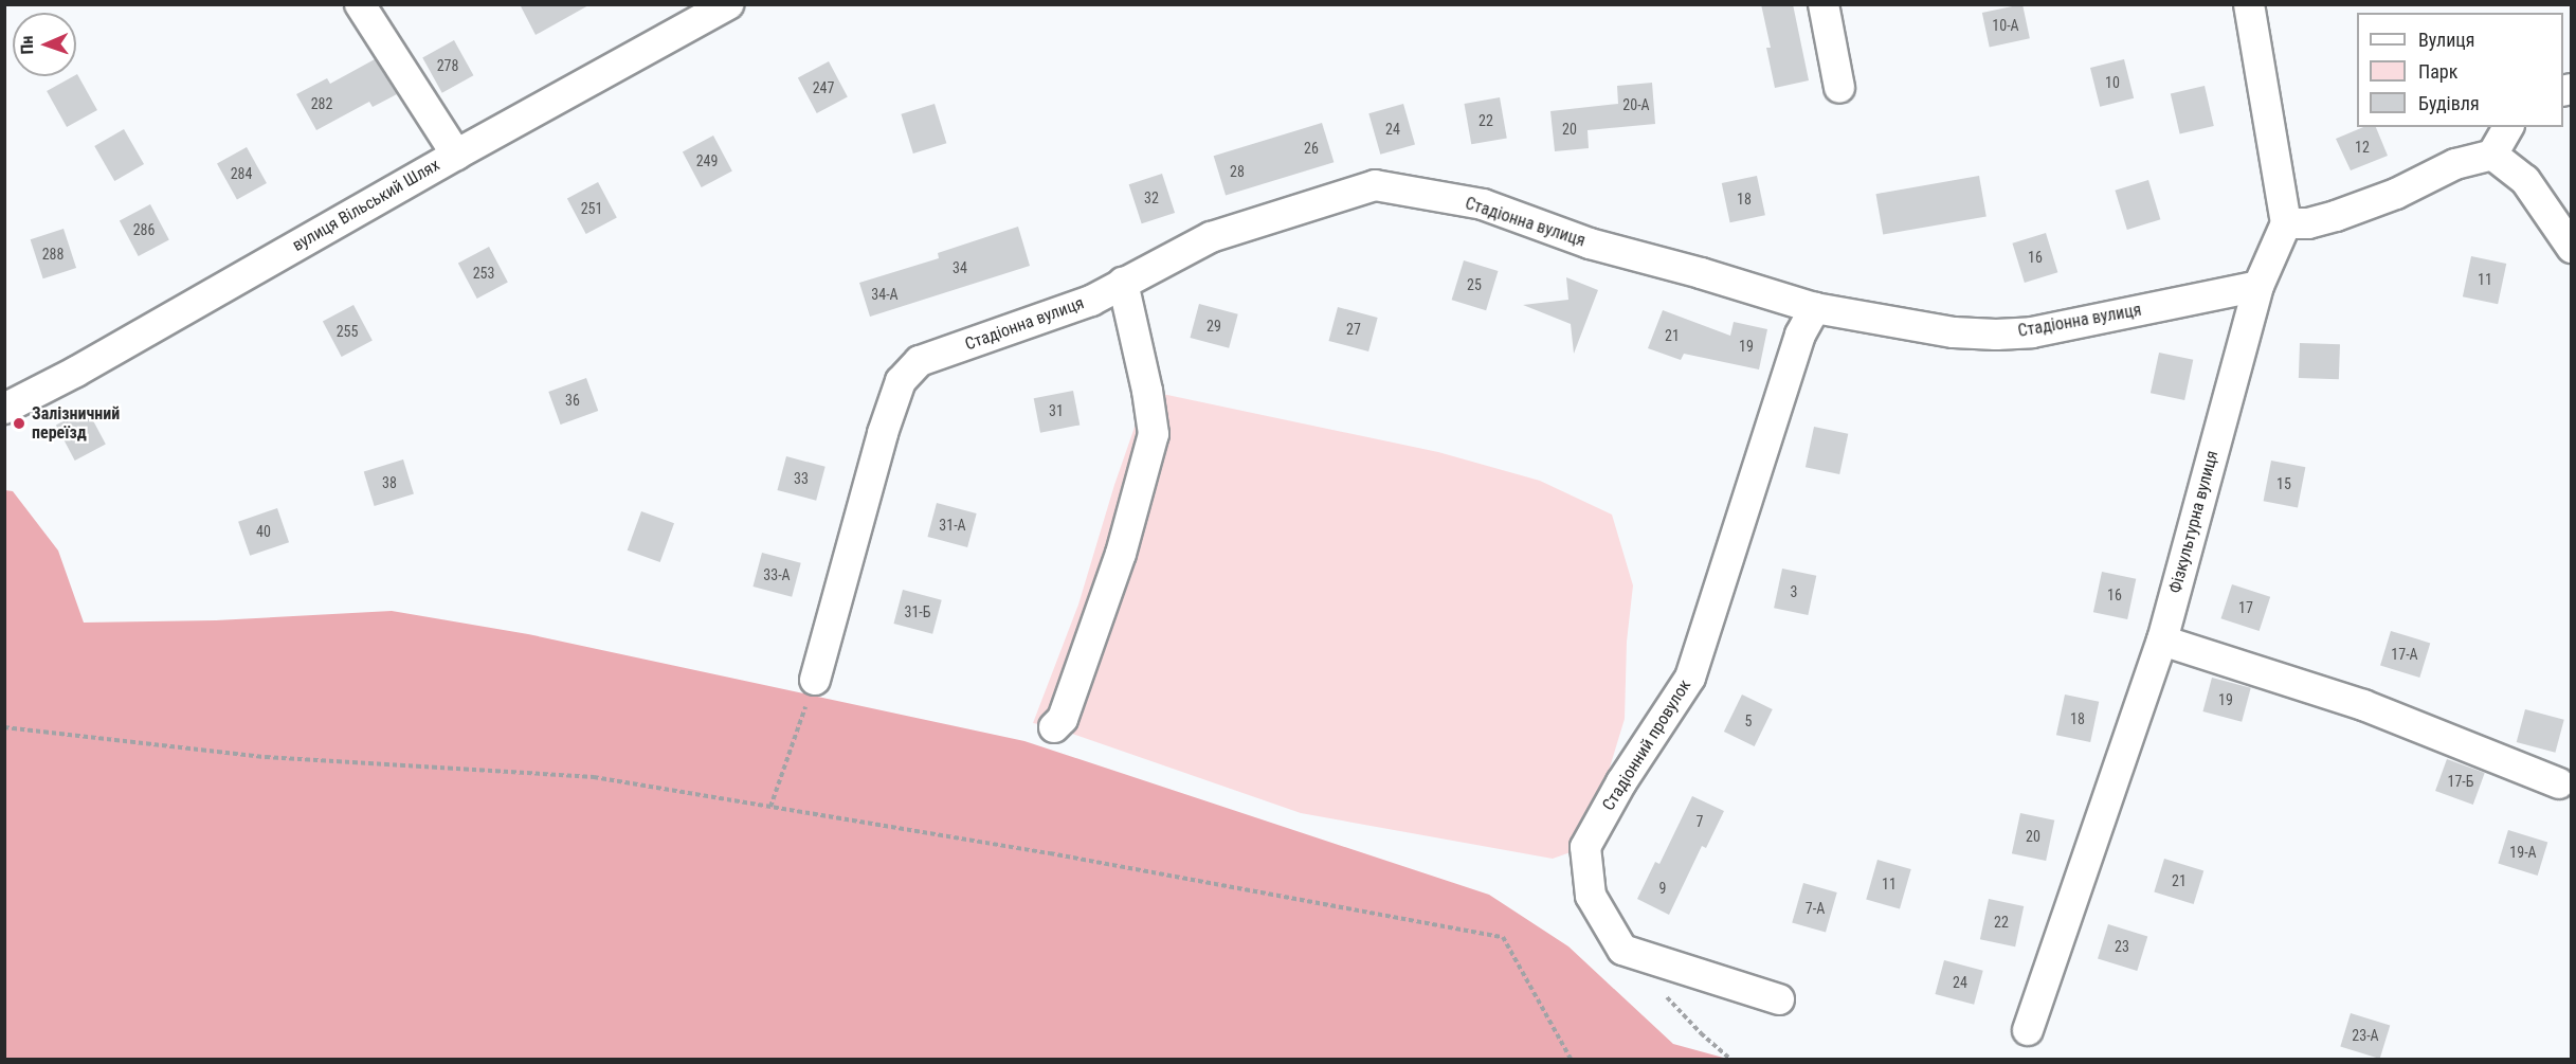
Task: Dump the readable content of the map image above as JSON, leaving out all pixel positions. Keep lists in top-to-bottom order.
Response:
{
  "streets": {
    "street": [
      "вулиця Вільський Шлях",
      "Стадіонна вулиця",
      "Фізкультурна вулиця",
      "Стадіонний провулок"
    ]
  },
  "crossings": [
    ["Стадіонна вулиця", "Фізкультурна вулиця"],
    ["Стадіонна вулиця", "Стадіонний провулок"]
  ],
  "places": ["Залізничний переїзд"],
  "house_numbers": [
    "10-А",
    "278",
    "10",
    "247",
    "282",
    "20-А",
    "22",
    "24",
    "20",
    "12",
    "26",
    "249",
    "28",
    "284",
    "32",
    "18",
    "251",
    "286",
    "288",
    "16",
    "34",
    "253",
    "11",
    "25",
    "34-А",
    "29",
    "27",
    "255",
    "21",
    "19",
    "36",
    "31",
    "33",
    "38",
    "15",
    "31-А",
    "40",
    "33-А",
    "3",
    "16",
    "17",
    "31-Б",
    "17-А",
    "19",
    "18",
    "5",
    "17-Б",
    "7",
    "20",
    "19-А",
    "21",
    "11",
    "9",
    "7-А",
    "22",
    "23",
    "24",
    "23-А"
  ],
  "legend": ["Вулиця", "Парк", "Будівля"],
  "north": "left"
}
